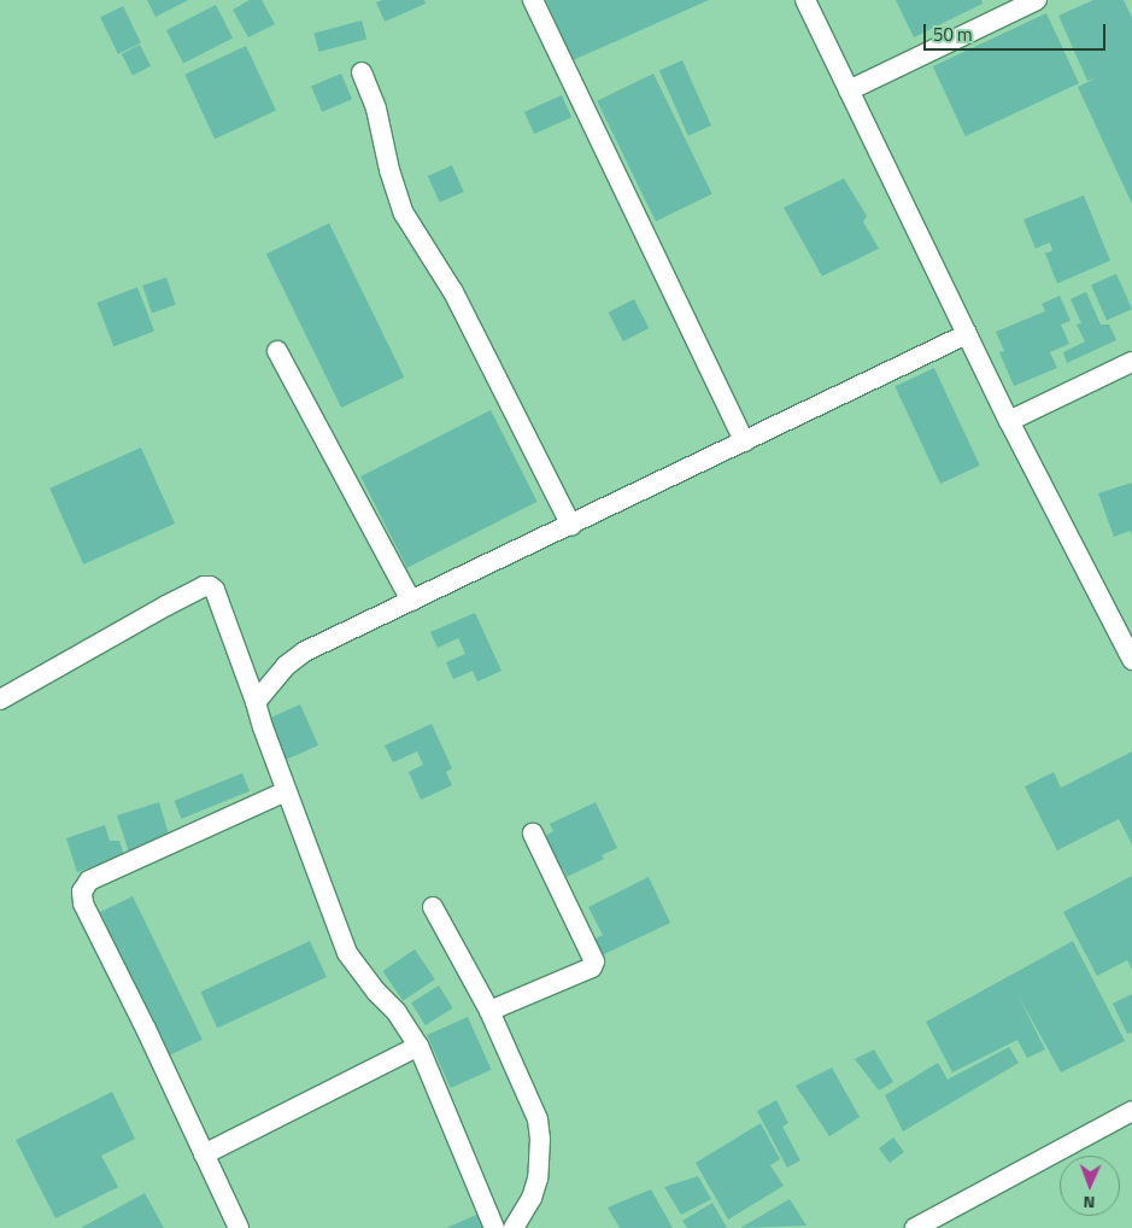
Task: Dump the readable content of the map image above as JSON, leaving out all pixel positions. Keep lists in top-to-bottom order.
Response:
{
  "scale_bar": "50 m",
  "north": "bottom"
}
